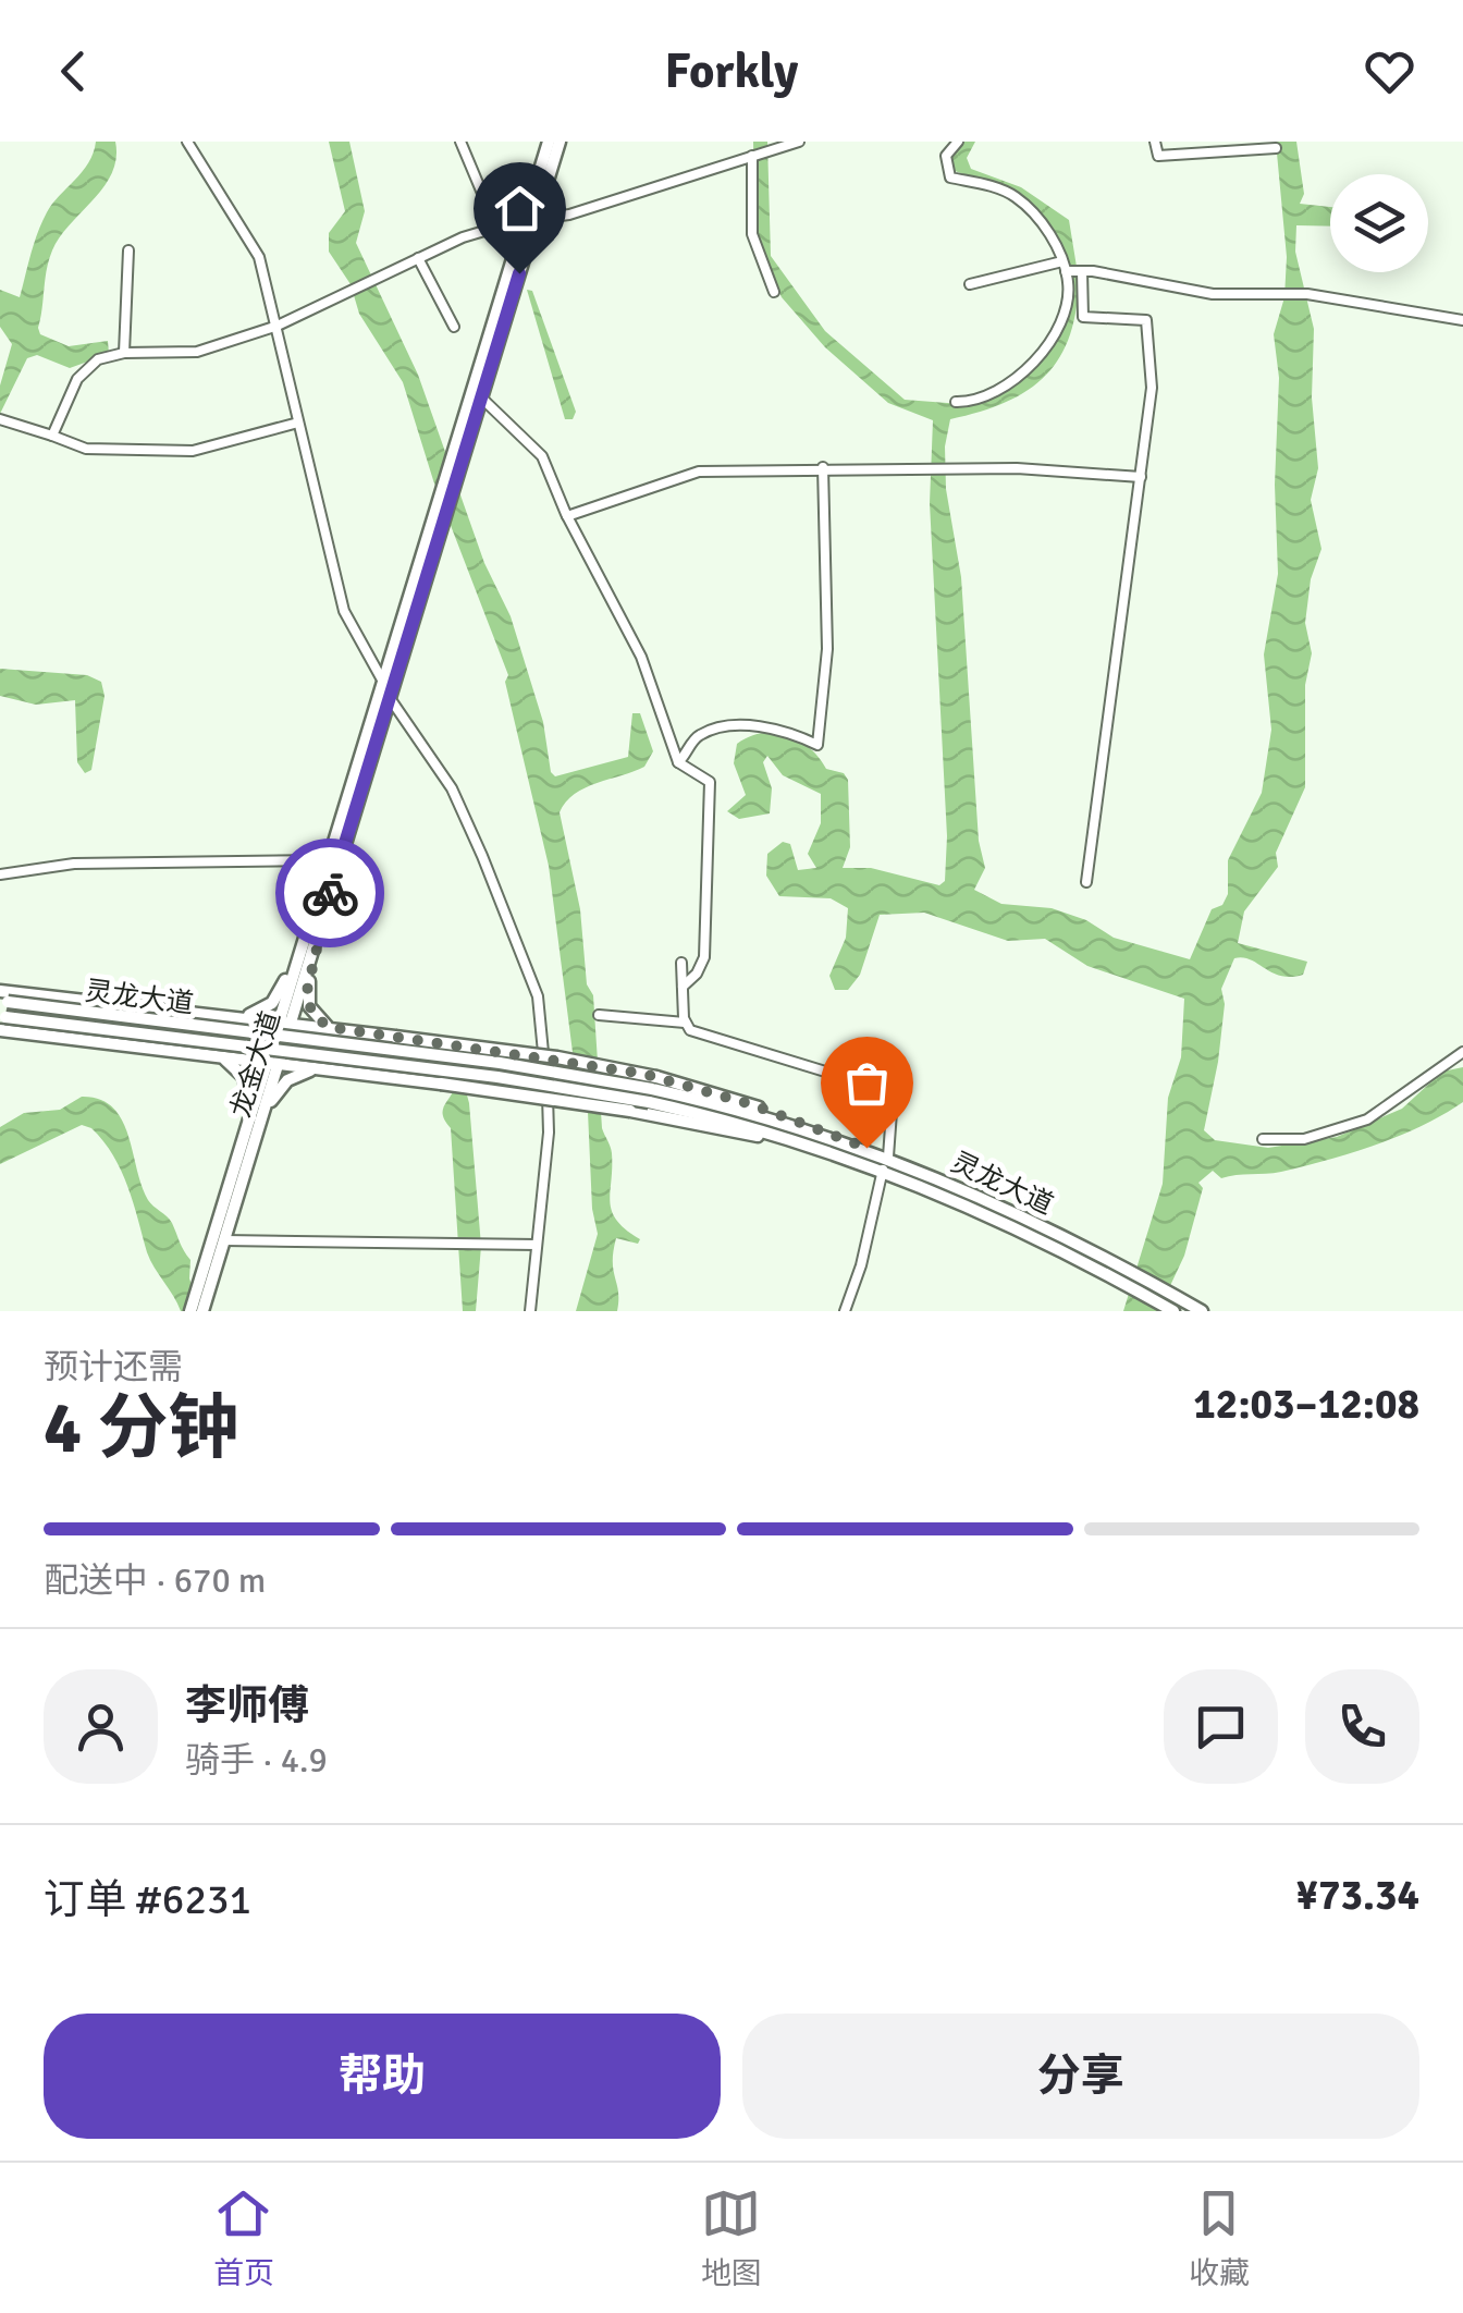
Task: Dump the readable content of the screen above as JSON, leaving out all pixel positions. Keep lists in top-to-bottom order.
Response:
{
  "streets": {
    "main road": ["灵龙大道", "龙金大道"]
  },
  "page": {
    "header": "Forkly",
    "heading": ["4 分钟", "预计还需", "12:03–12:08"],
    "panel": [
      "李师傅",
      "骑手 · 4.9",
      "订单 #6231",
      "¥73.34"
    ],
    "bar": "配送中 · 670 m",
    "buttons": ["帮助", "分享"],
    "tabs": ["首页", "地图", "收藏"]
  }
}
